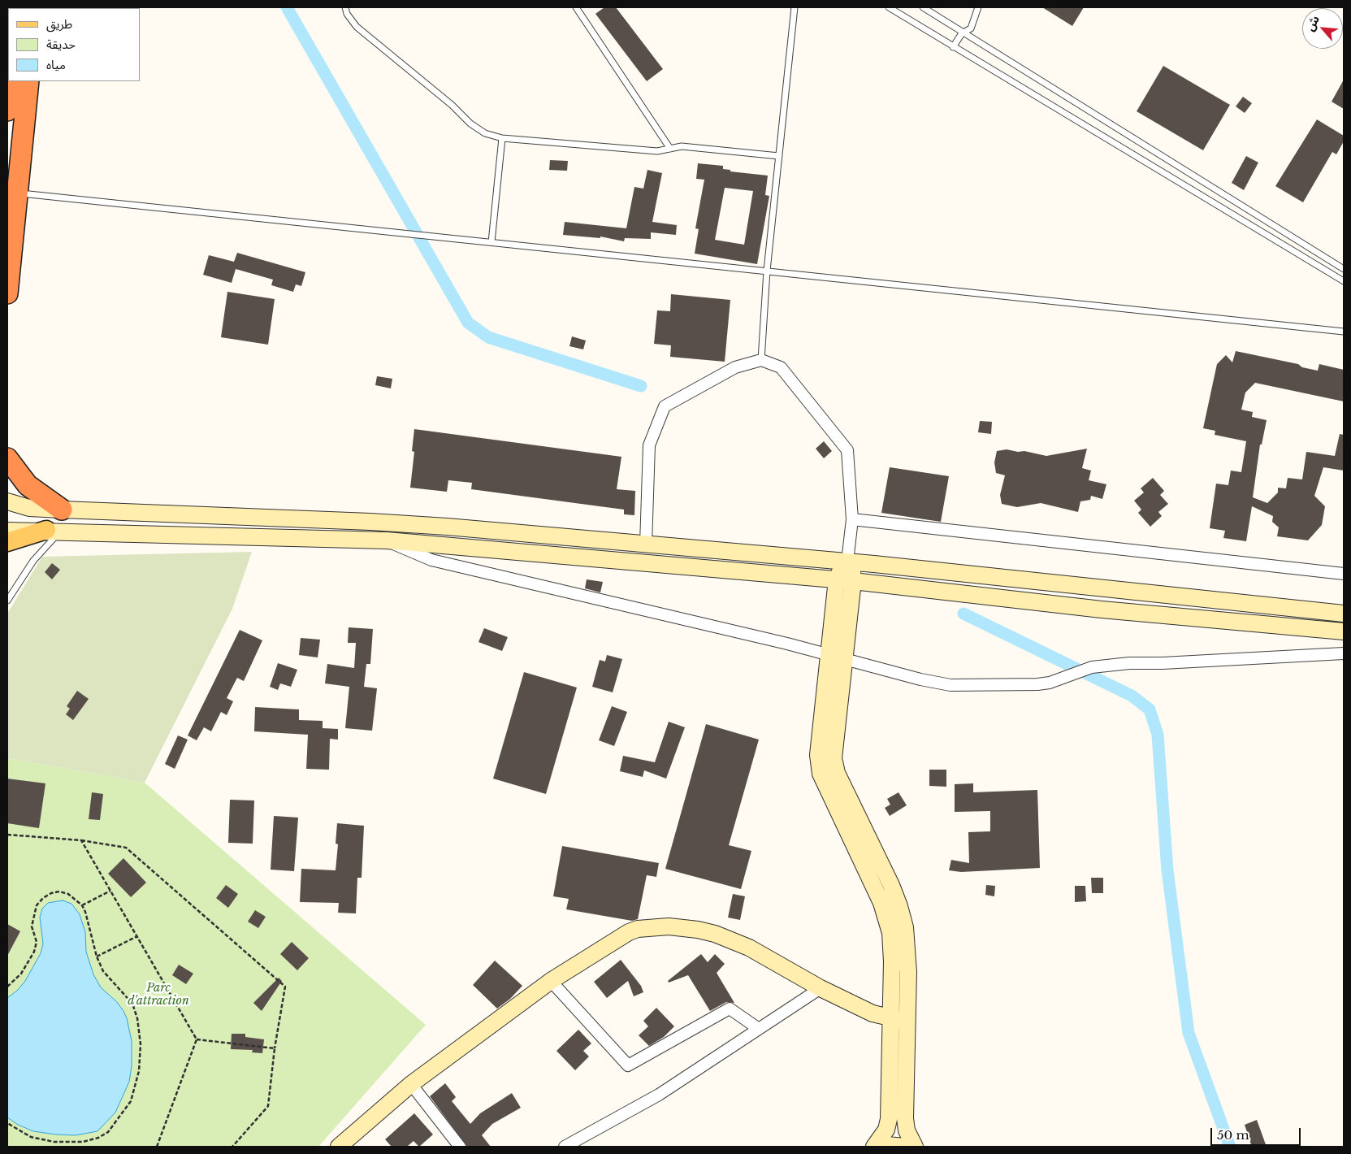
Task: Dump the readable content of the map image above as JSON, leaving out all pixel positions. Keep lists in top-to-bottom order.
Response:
{
  "parks": ["Parc d'attraction"],
  "legend": ["طريق", "حديقة", "مياه"],
  "scale_bar": "50 m",
  "north": "top left"
}
